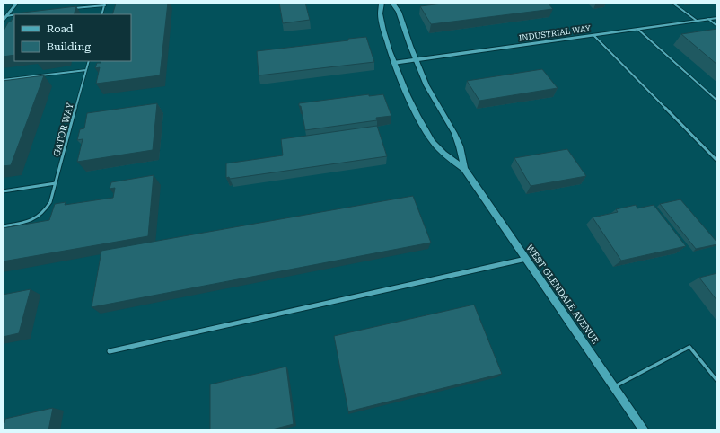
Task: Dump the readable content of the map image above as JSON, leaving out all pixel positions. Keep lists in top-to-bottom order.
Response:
{
  "streets": {
    "main road": ["WEST GLENDALE AVENUE"],
    "street": ["INDUSTRIAL WAY"],
    "lane": ["GATOR WAY"]
  },
  "crossings": [
    ["INDUSTRIAL WAY", "WEST GLENDALE AVENUE"]
  ],
  "legend": ["Road", "Building"]
}
